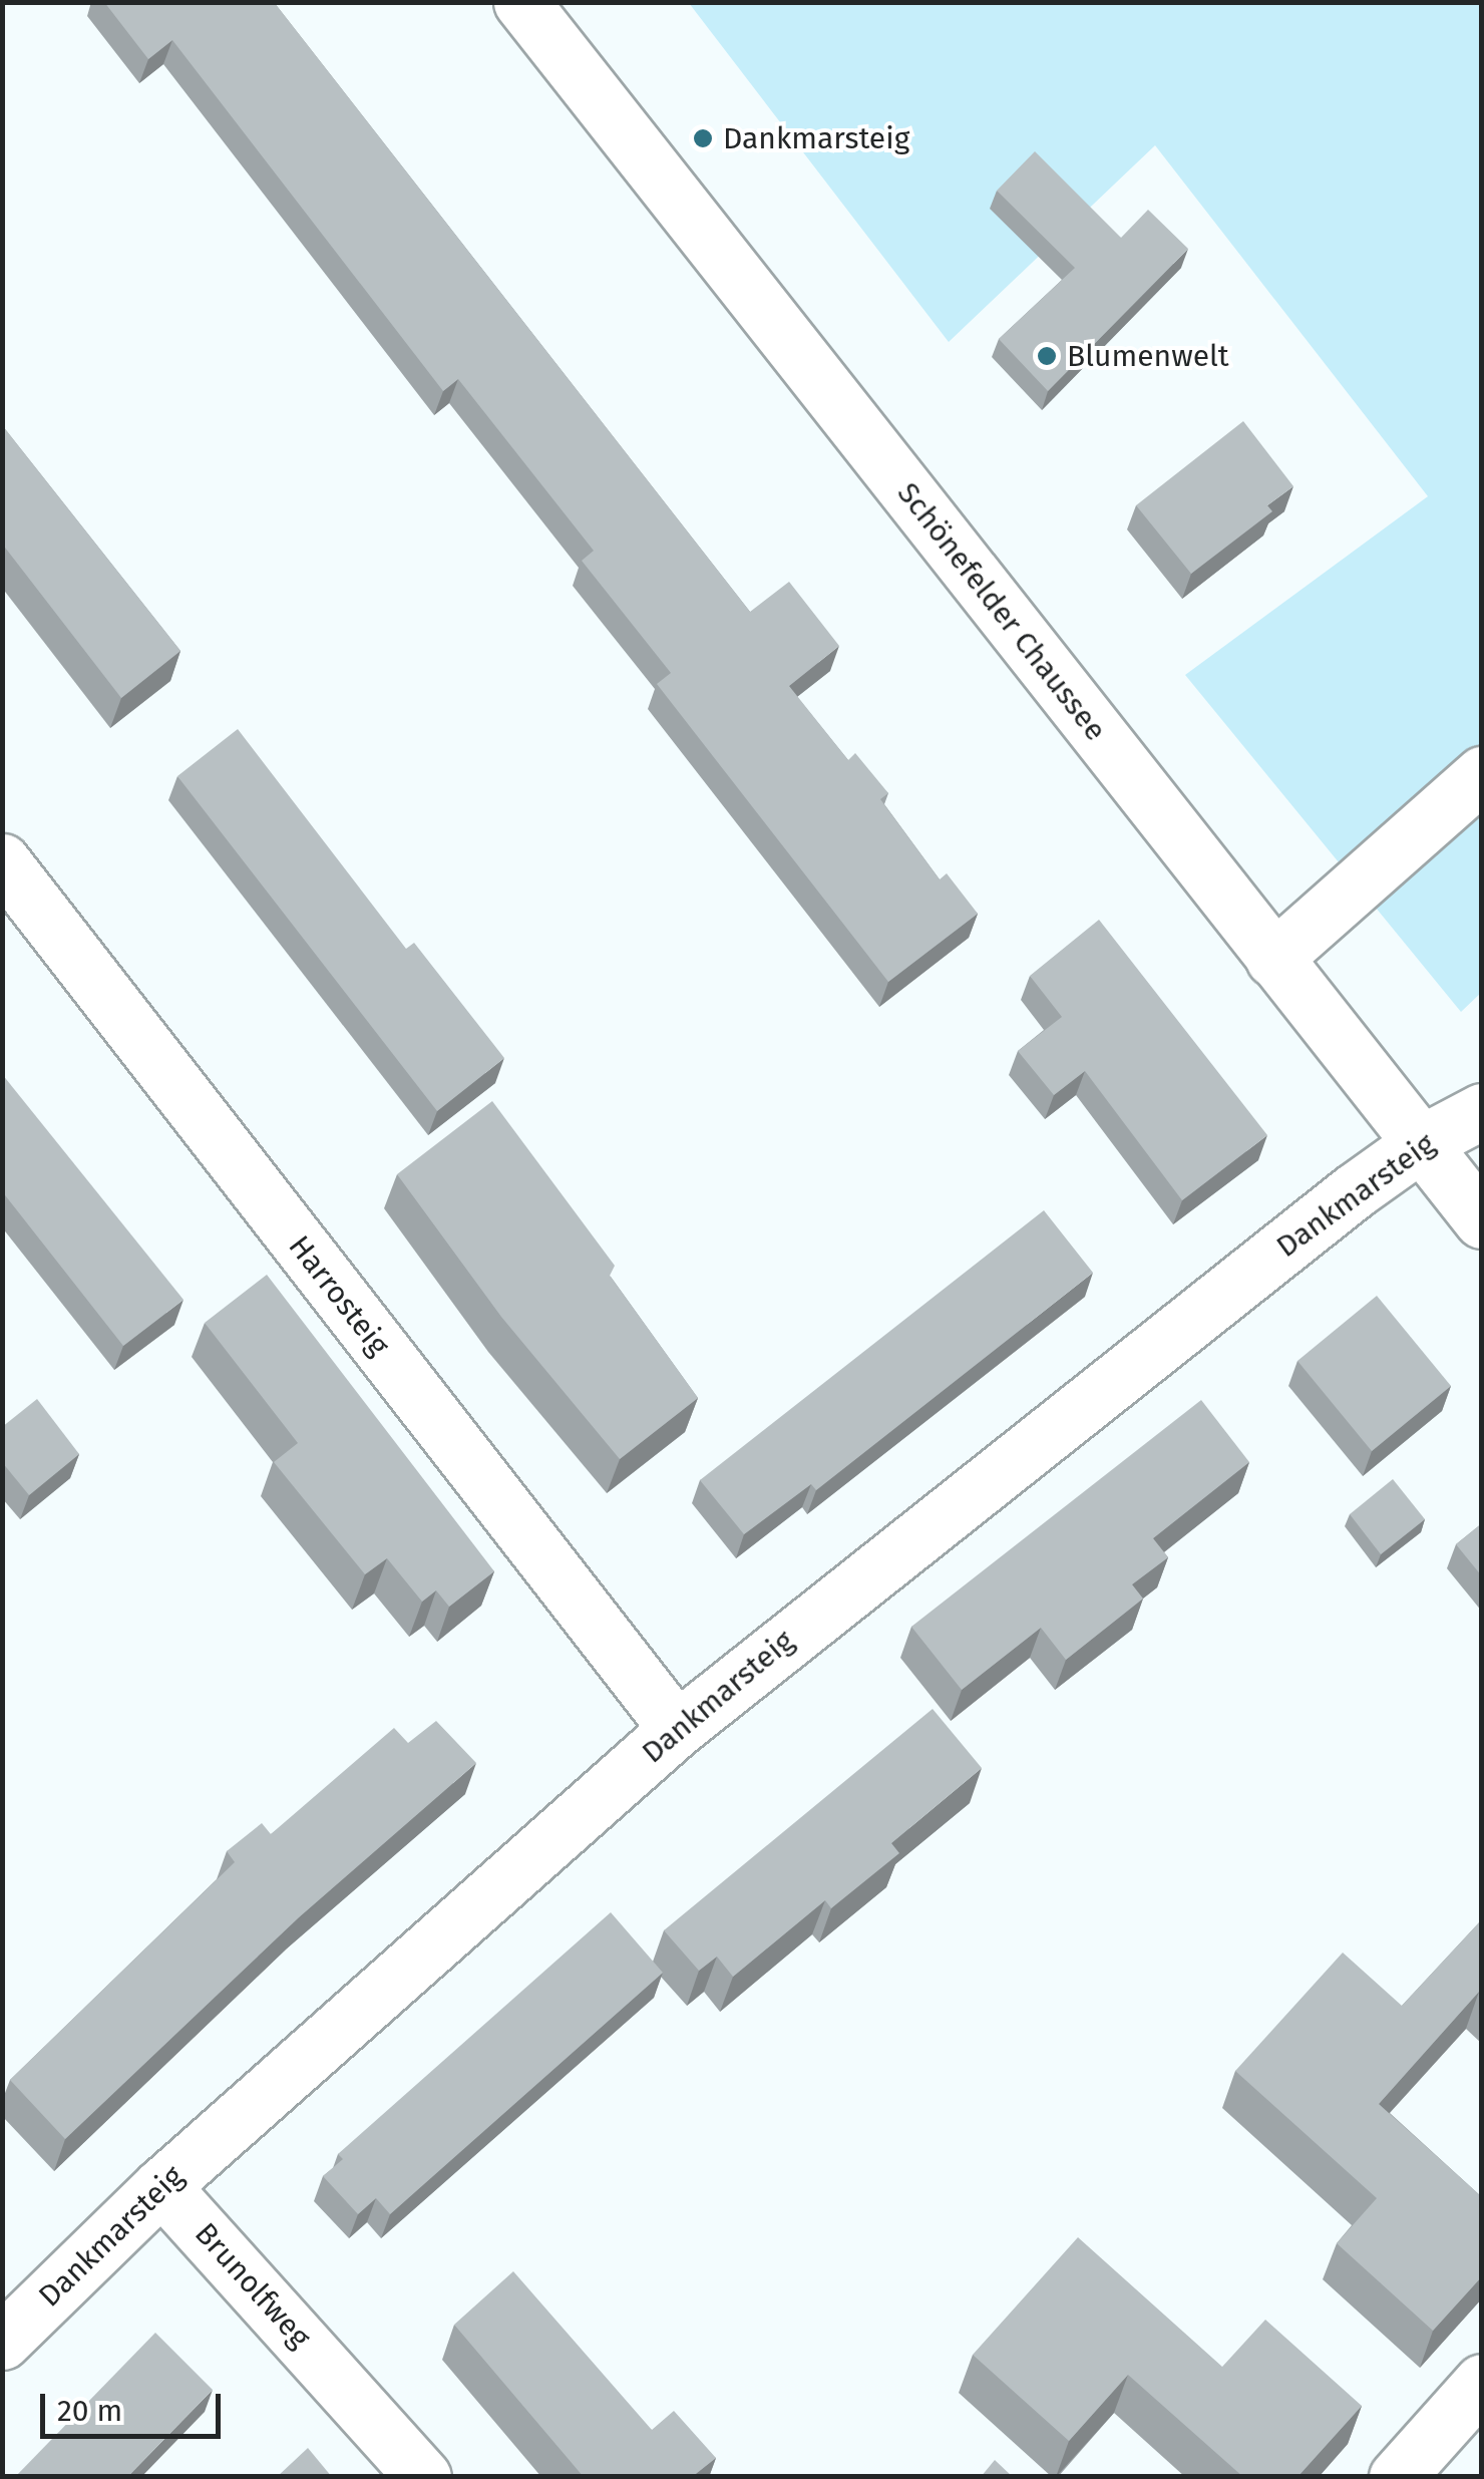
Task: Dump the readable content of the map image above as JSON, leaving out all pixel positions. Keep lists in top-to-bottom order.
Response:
{
  "streets": {
    "street": [
      "Schönefelder Chaussee",
      "Dankmarsteig",
      "Harrosteig",
      "Brunolfweg"
    ]
  },
  "crossings": [
    ["Schönefelder Chaussee", "Dankmarsteig"],
    ["Dankmarsteig", "Harrosteig"],
    ["Dankmarsteig", "Brunolfweg"]
  ],
  "places": ["Dankmarsteig", "Blumenwelt"],
  "scale_bar": "20 m"
}
